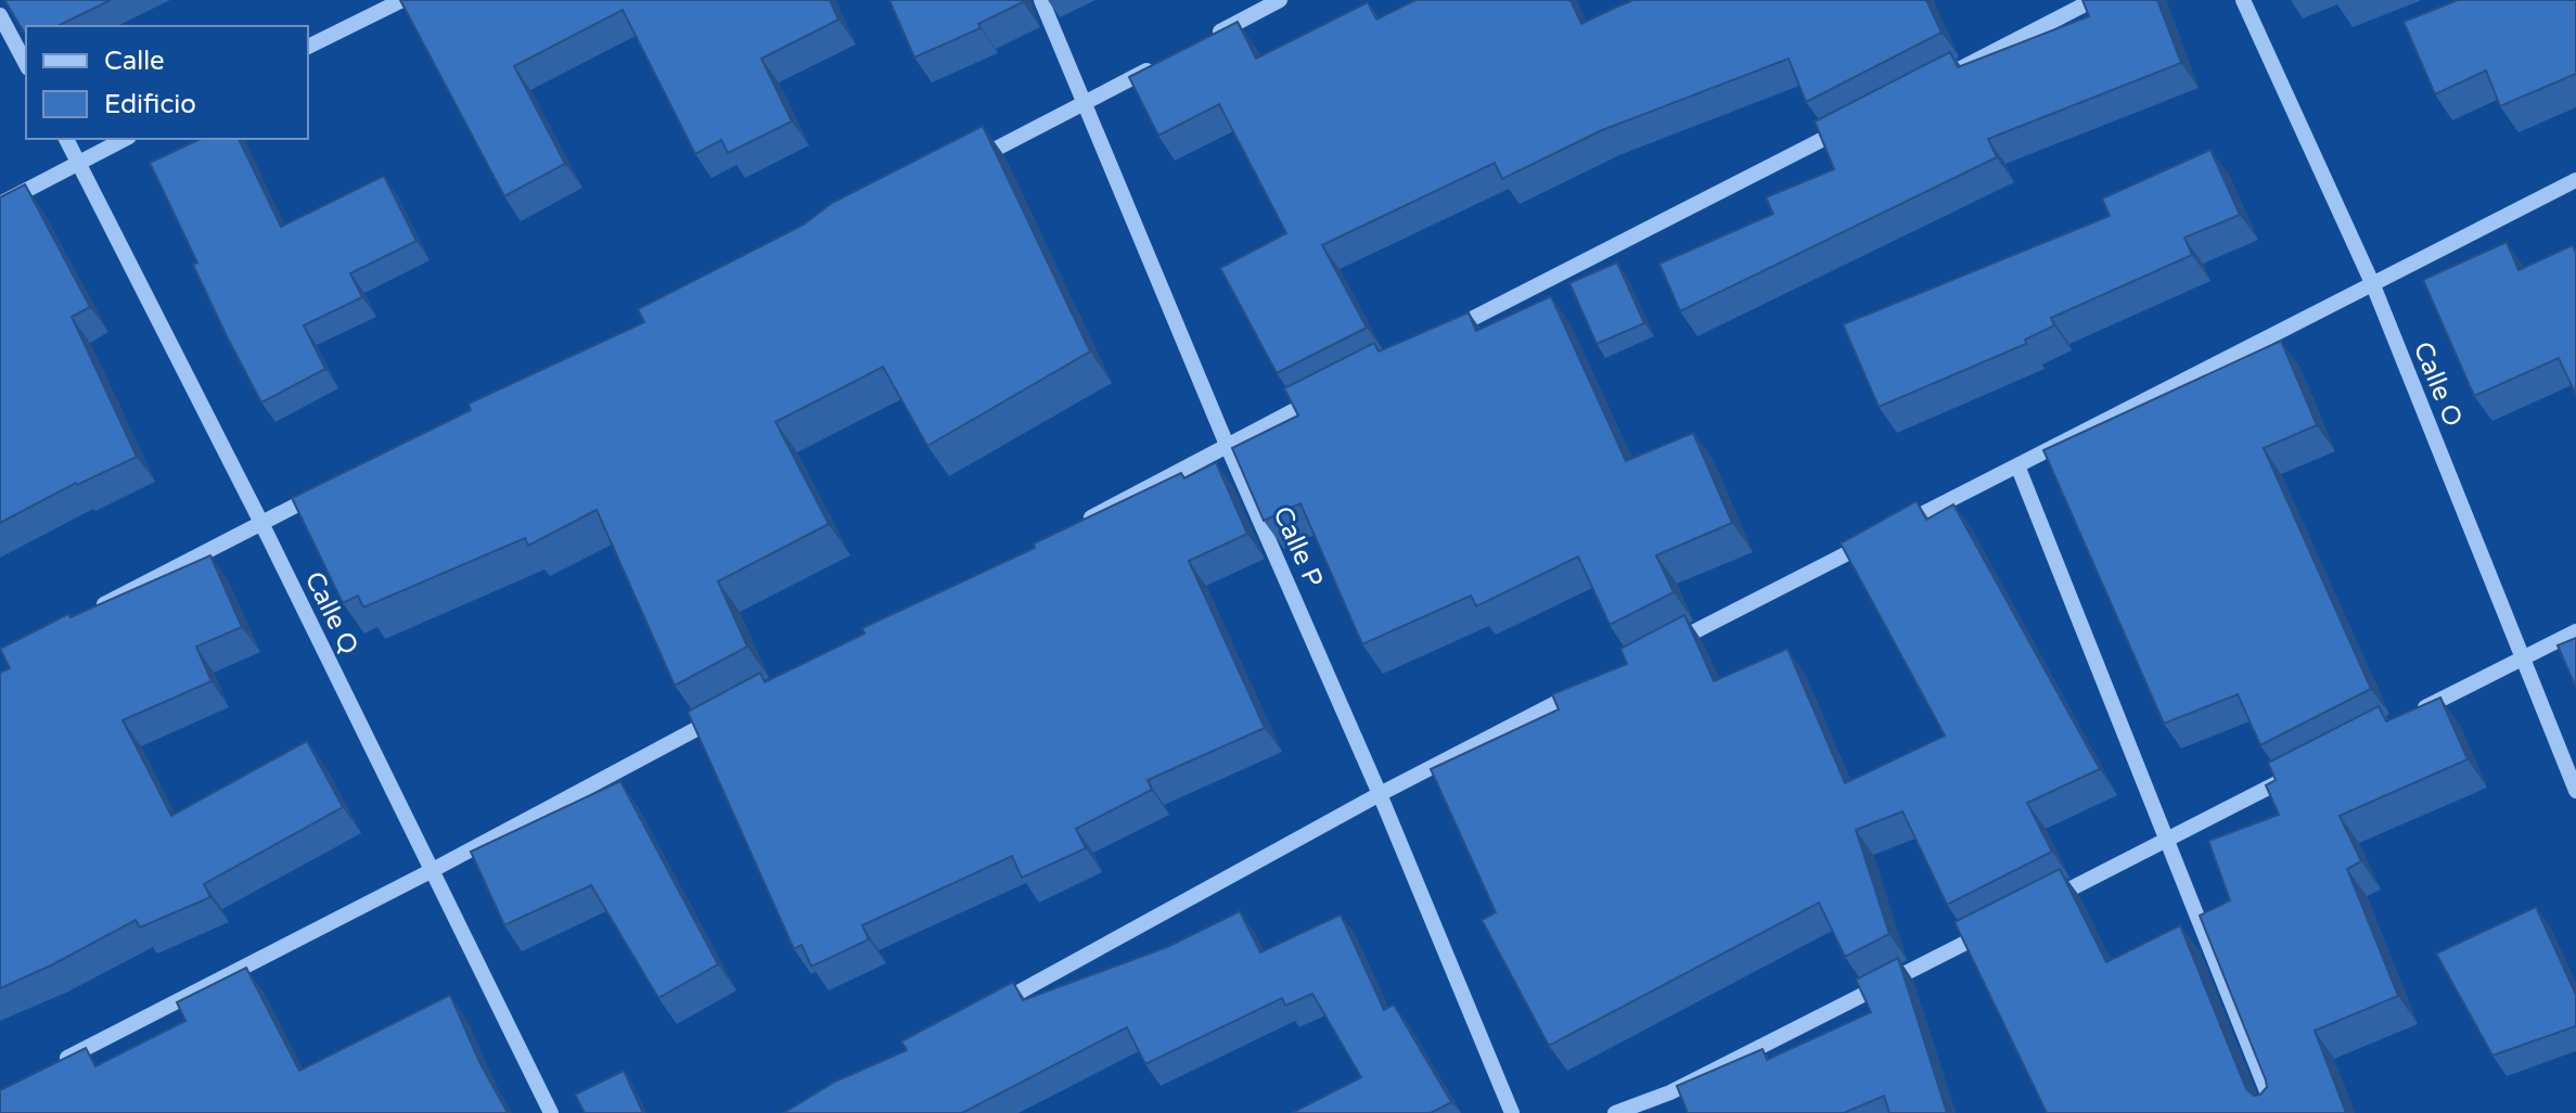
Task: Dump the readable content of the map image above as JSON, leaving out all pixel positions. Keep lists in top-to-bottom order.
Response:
{
  "streets": {
    "street": ["Calle O", "Calle P", "Calle Q"]
  },
  "legend": ["Calle", "Edificio"]
}
